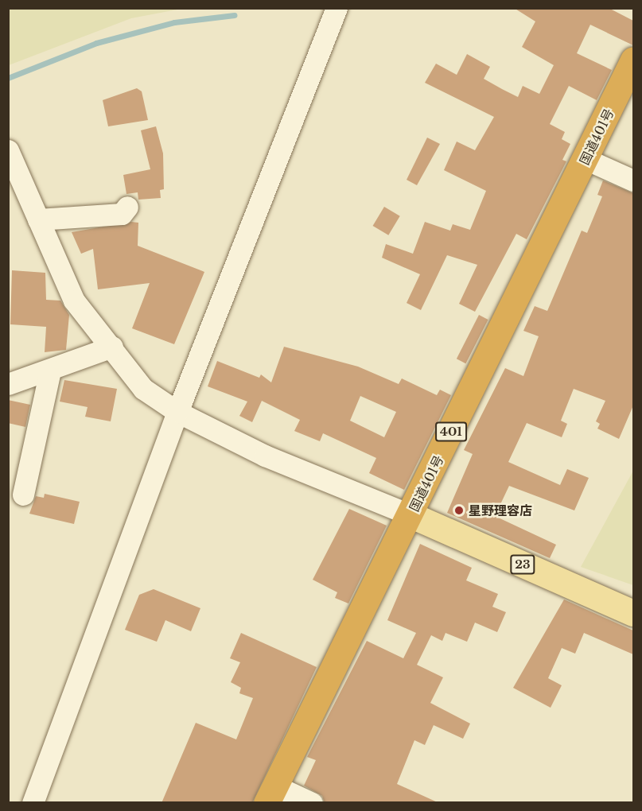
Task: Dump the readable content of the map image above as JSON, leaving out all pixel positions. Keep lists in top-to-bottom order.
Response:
{
  "streets": {
    "highway": ["国道401号", "401"],
    "main road": ["23"]
  },
  "crossings": [
    ["国道401号", "23"]
  ],
  "places": ["星野理容店"]
}
